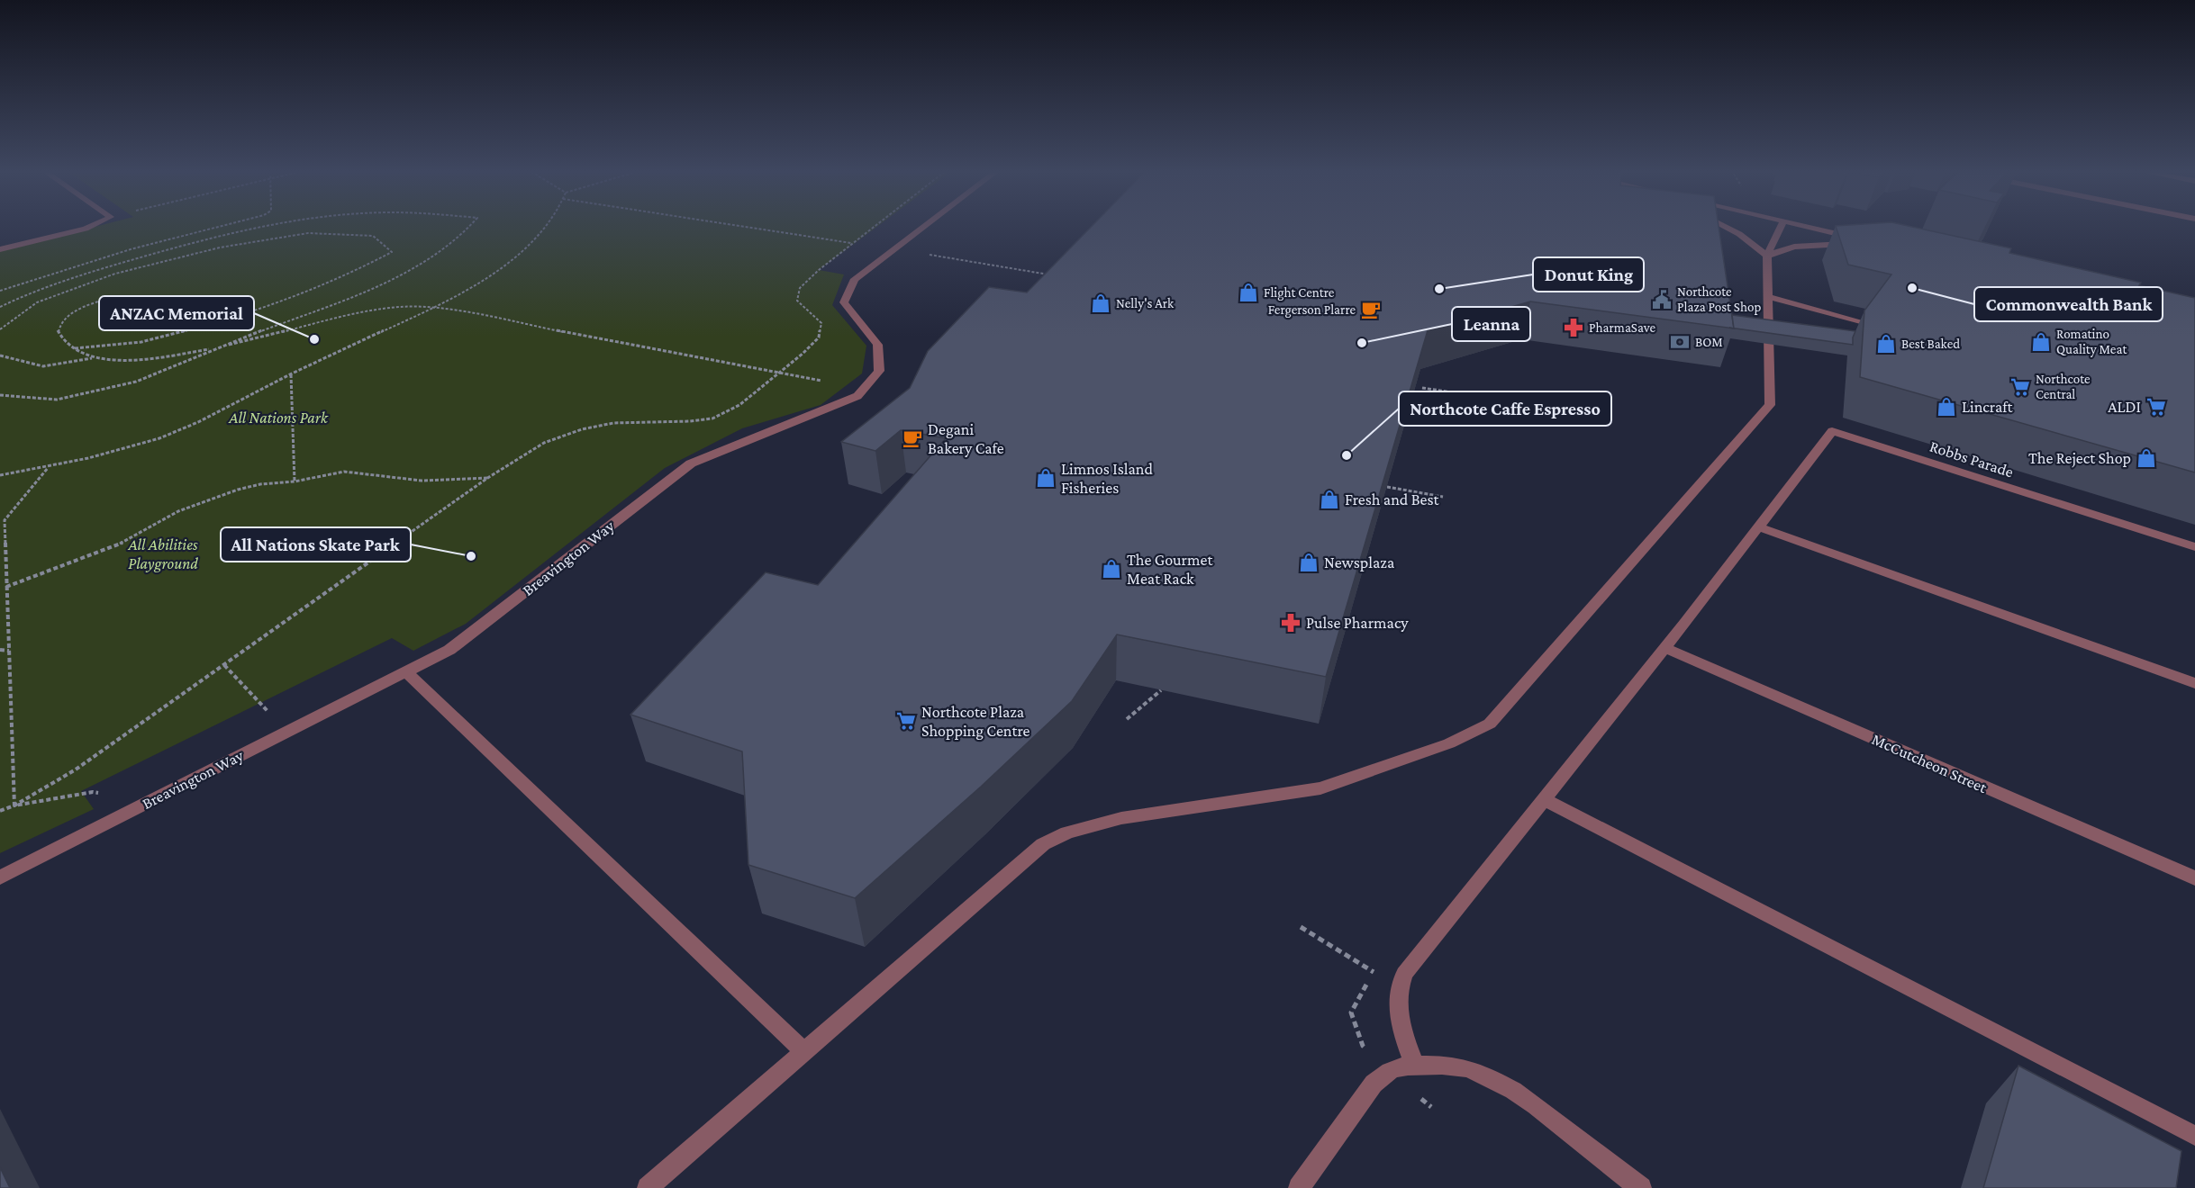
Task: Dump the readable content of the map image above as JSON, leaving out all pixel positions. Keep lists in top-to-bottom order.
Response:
{
  "streets": {
    "street": ["Robbs Parade", "Breavington Way", "McCutcheon Street"]
  },
  "parks": ["All Nations Park", "All Abilities Playground"],
  "places": {
    "other": [
      "Commonwealth Bank",
      "Donut King",
      "ANZAC Memorial",
      "Leanna",
      "Northcote Caffe Espresso",
      "All Nations Skate Park"
    ],
    "shop": [
      "Flight Centre",
      "Nelly's Ark",
      "Romatino Quality Meat",
      "Best Baked",
      "Lincraft",
      "The Reject Shop",
      "Limnos Island Fisheries",
      "Fresh and Best",
      "Newsplaza",
      "The Gourmet Meat Rack"
    ],
    "public building": ["Northcote Plaza Post Shop"],
    "cafe": ["Fergerson Plarre", "Degani Bakery Cafe"],
    "pharmacy": ["PharmaSave", "Pulse Pharmacy"],
    "bank": ["BOM"],
    "supermarket": ["Northcote Central", "ALDI", "Northcote Plaza Shopping Centre"]
  }
}
